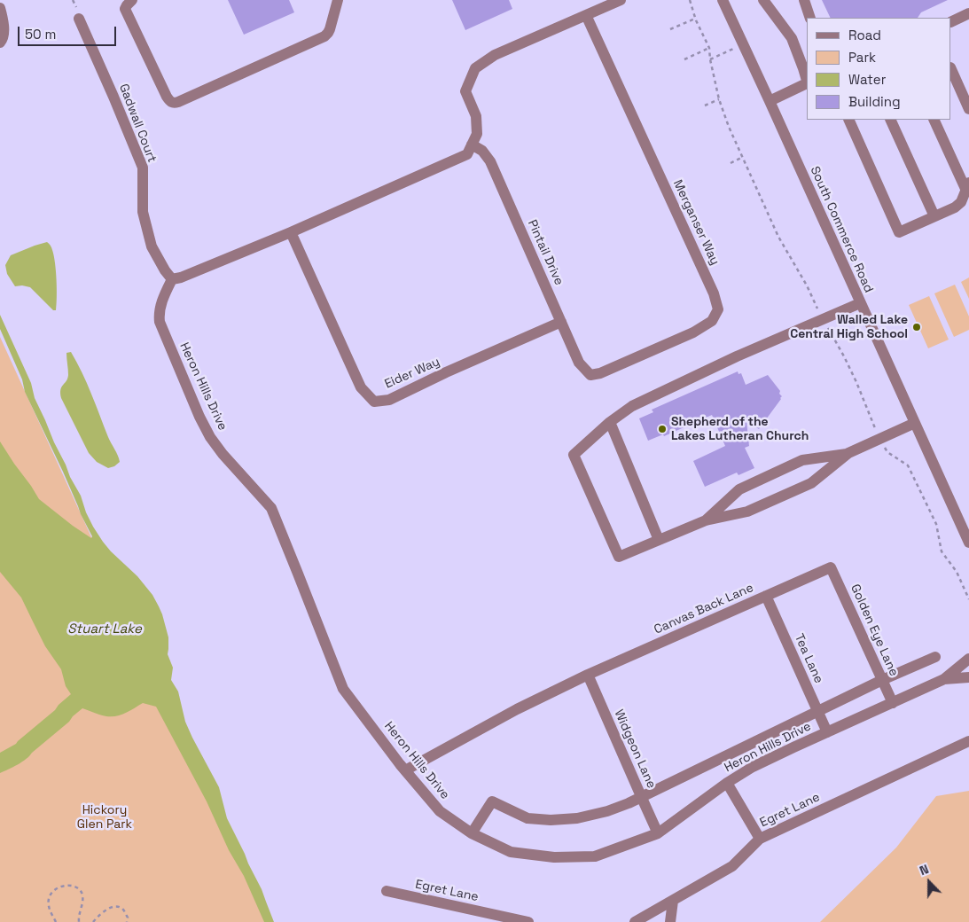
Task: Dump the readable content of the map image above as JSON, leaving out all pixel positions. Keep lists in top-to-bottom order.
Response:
{
  "streets": {
    "street": [
      "Gadwall Court",
      "Merganser Way",
      "South Commerce Road",
      "Pintail Drive",
      "Eider Way",
      "Heron Hills Drive",
      "Canvas Back Lane",
      "Golden Eye Lane",
      "Tea Lane",
      "Widgeon Lane",
      "Egret Lane"
    ]
  },
  "crossings": [
    ["Gadwall Court", "Heron Hills Drive"],
    ["Merganser Way", "Pintail Drive"],
    ["Pintail Drive", "Eider Way"],
    ["Heron Hills Drive", "Canvas Back Lane"],
    ["Heron Hills Drive", "Golden Eye Lane"],
    ["Heron Hills Drive", "Tea Lane"],
    ["Heron Hills Drive", "Widgeon Lane"],
    ["Canvas Back Lane", "Golden Eye Lane"],
    ["Canvas Back Lane", "Tea Lane"],
    ["Canvas Back Lane", "Widgeon Lane"]
  ],
  "water": ["Stuart Lake"],
  "parks": ["Hickory Glen Park"],
  "places": ["Walled Lake Central High School", "Shepherd of the Lakes Lutheran Church"],
  "legend": [
    "Road",
    "Park",
    "Water",
    "Building"
  ],
  "scale_bar": "50 m",
  "north": "top"
}
